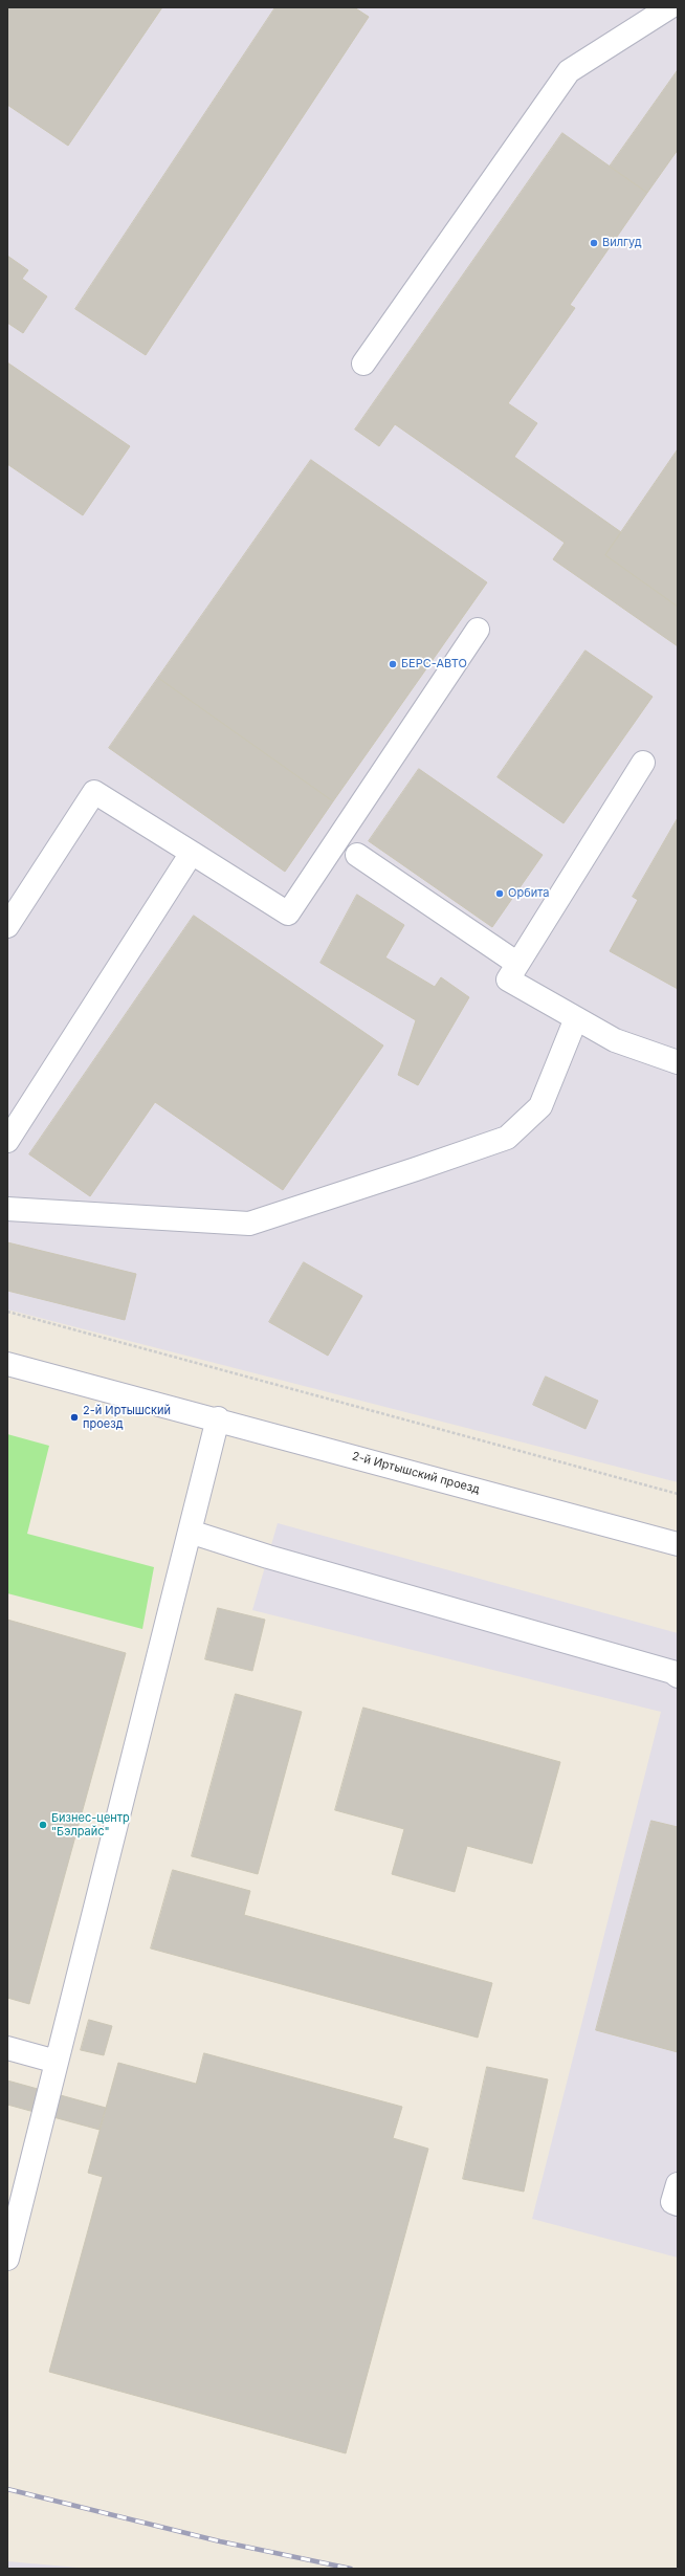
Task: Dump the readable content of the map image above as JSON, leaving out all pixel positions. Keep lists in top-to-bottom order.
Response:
{
  "streets": {
    "street": ["2-й Иртышский проезд"]
  },
  "places": [
    "Вилгуд",
    "БЕРС-АВТО",
    "Орбита",
    "2-й Иртышский проезд",
    "Бизнес-центр \"Бэлрайс\""
  ]
}
